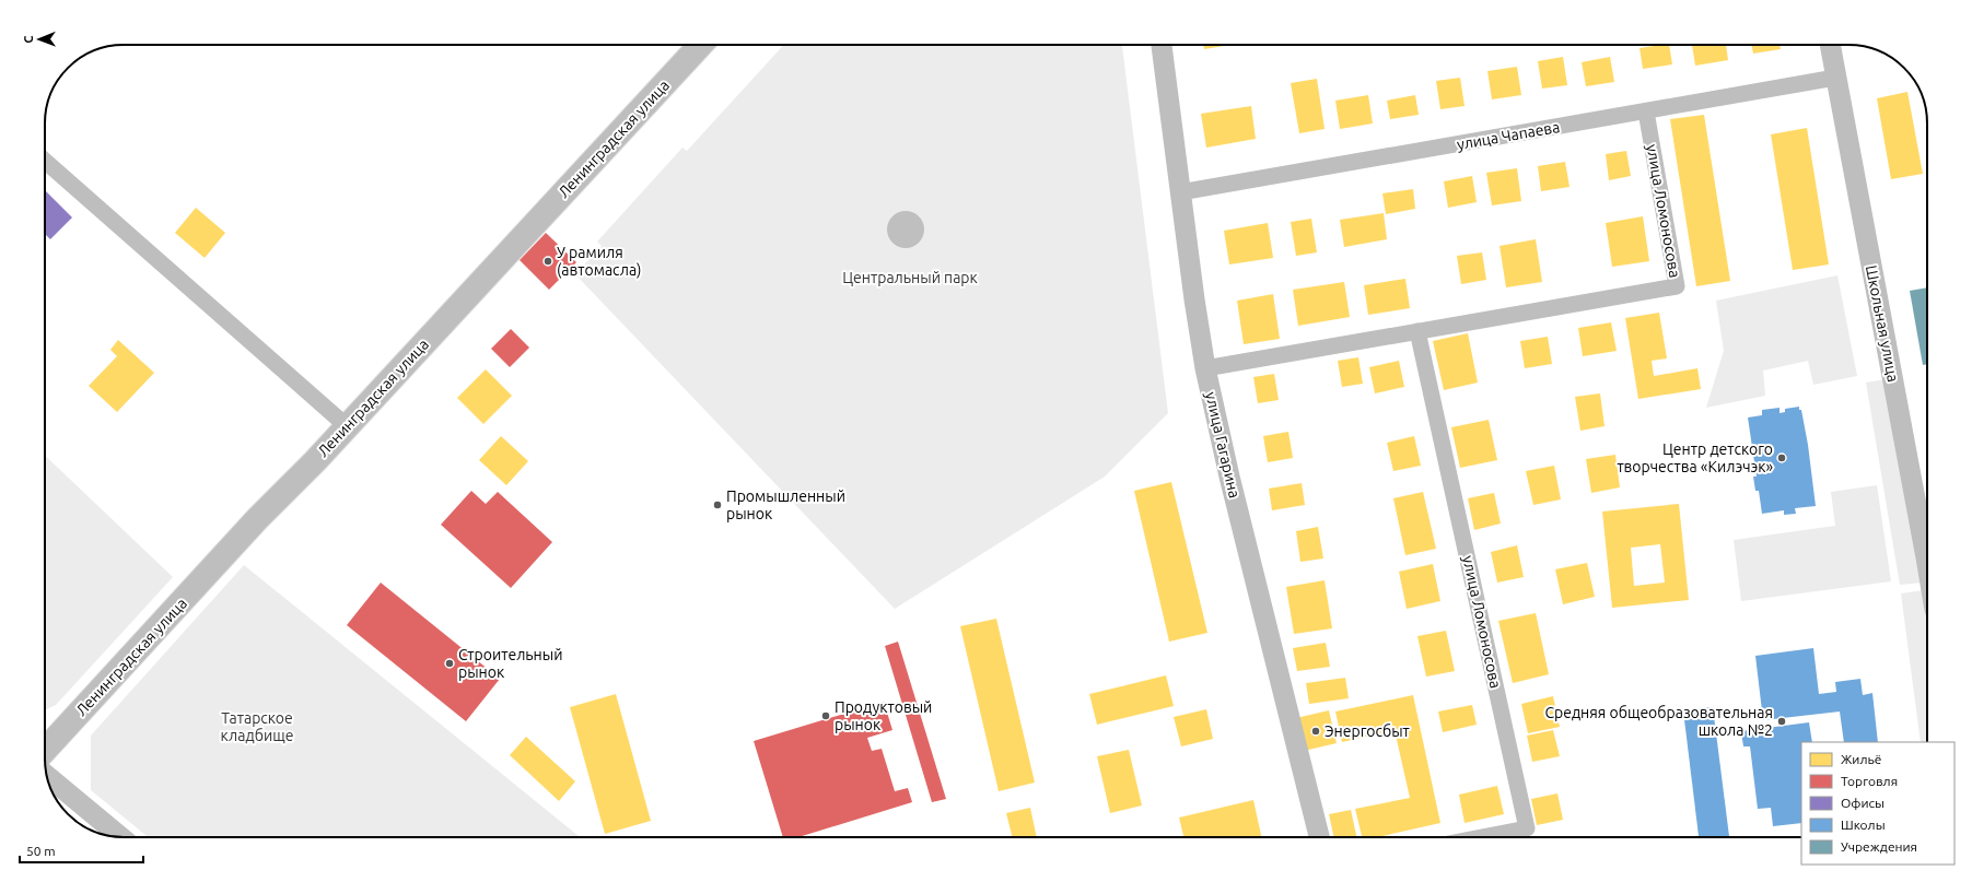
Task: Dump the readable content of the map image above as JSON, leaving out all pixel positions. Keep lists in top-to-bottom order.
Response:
{
  "streets": {
    "main road": ["Ленинградская улица"],
    "street": [
      "улица Чапаева",
      "улица Ломоносова",
      "Школьная улица",
      "улица Гагарина"
    ]
  },
  "crossings": [
    ["улица Чапаева", "улица Ломоносова"],
    ["улица Чапаева", "Школьная улица"],
    ["улица Чапаева", "улица Гагарина"],
    ["улица Ломоносова", "улица Гагарина"]
  ],
  "parks": ["Центральный парк", "Татарское кладбище"],
  "places": [
    "У рамиля (автомасла)",
    "Центр детского творчества «Килэчэк»",
    "Промышленный рынок",
    "Строительный рынок",
    "Продуктовый рынок",
    "Средняя общеобразовательная школа №2",
    "Энергосбыт"
  ],
  "legend": [
    "Жильё",
    "Торговля",
    "Офисы",
    "Школы",
    "Учреждения"
  ],
  "scale_bar": "50 m",
  "north": "left"
}
